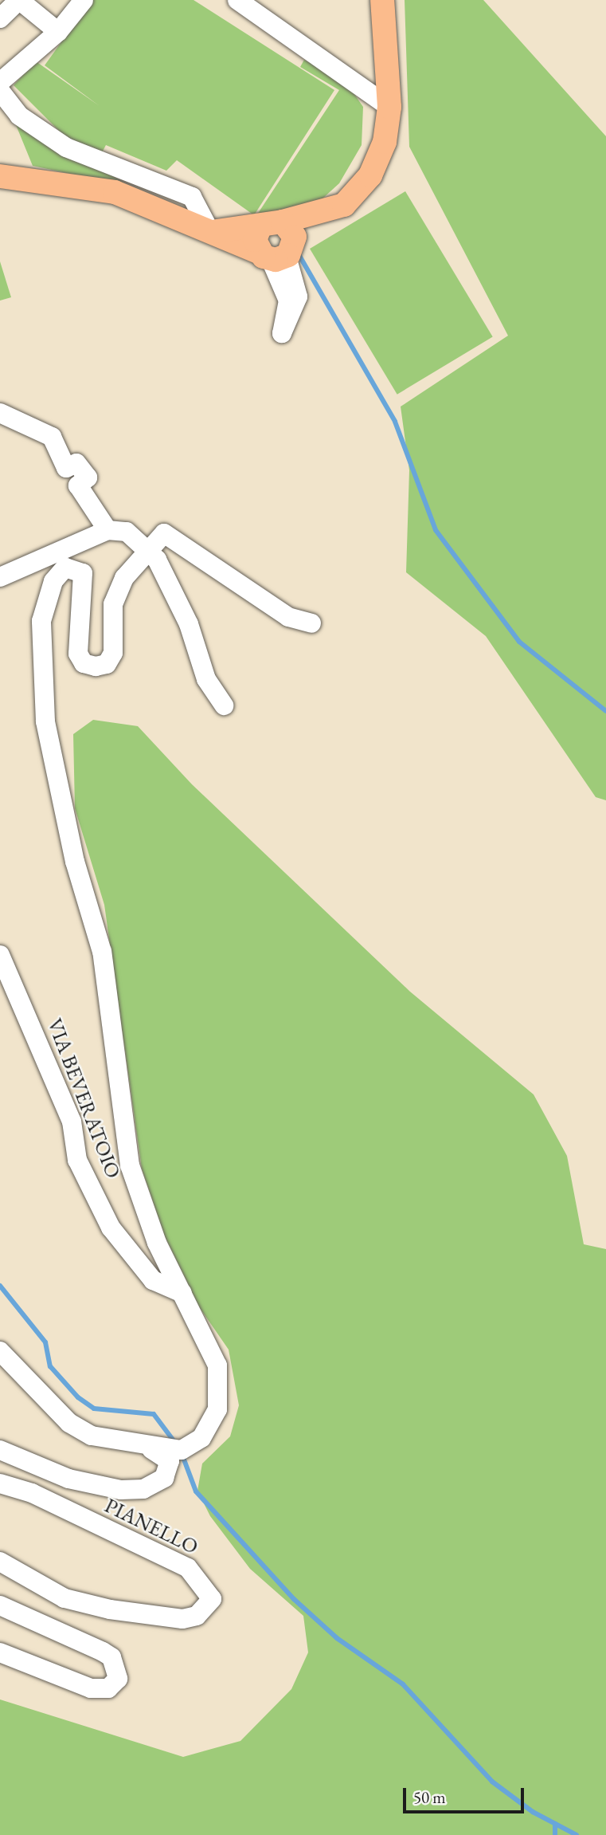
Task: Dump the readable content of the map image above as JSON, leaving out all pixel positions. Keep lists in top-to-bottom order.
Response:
{
  "streets": {
    "street": ["VIA BEVERATOIO", "PIANELLO"]
  },
  "scale_bar": "50 m"
}
